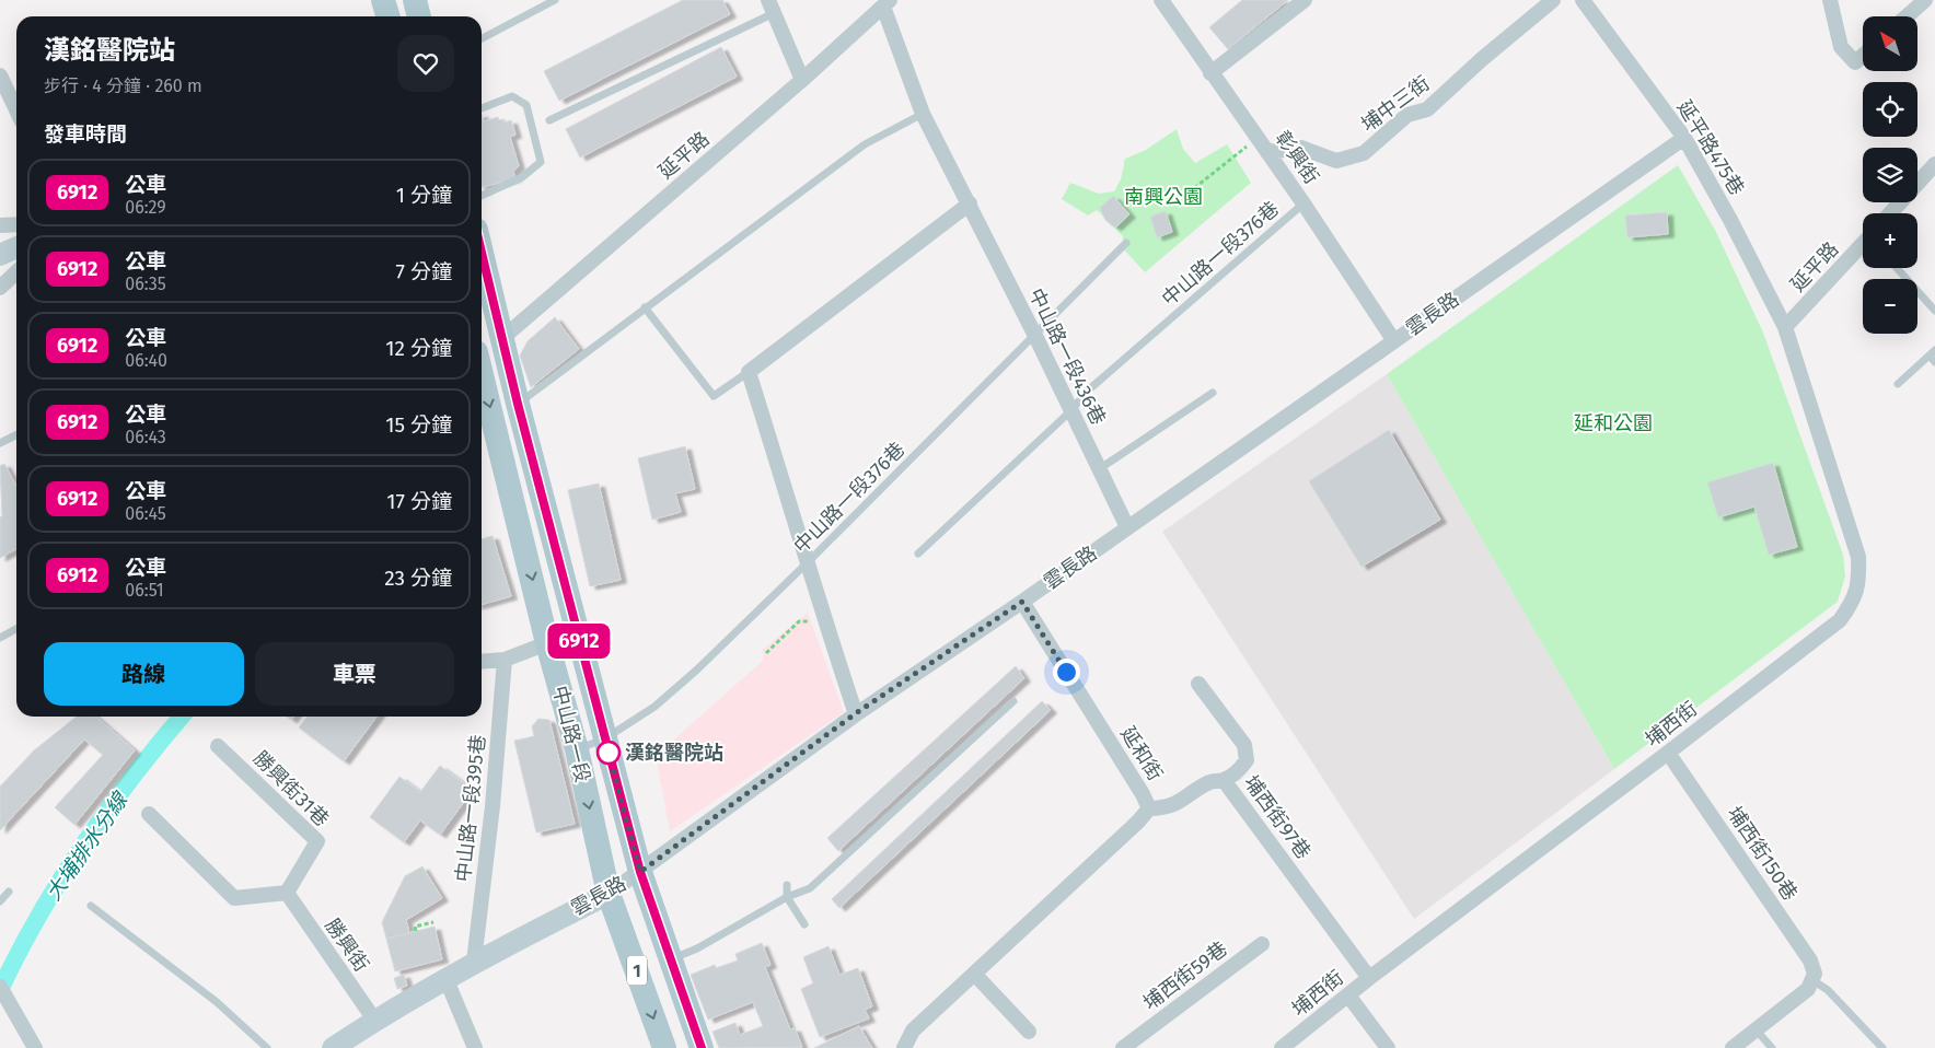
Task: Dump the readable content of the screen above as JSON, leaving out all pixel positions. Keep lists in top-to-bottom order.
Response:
{
  "streets": {
    "main road": ["中山路一段", "1"],
    "street": [
      "埔中三街",
      "延平路475巷",
      "延平路",
      "彰興街",
      "雲長路",
      "中山路一段436巷",
      "埔西街",
      "延和街",
      "勝興街31巷",
      "中山路一段395巷",
      "埔西街97巷",
      "埔西街150巷",
      "勝興街",
      "埔西街59巷"
    ],
    "lane": ["中山路一段376巷"]
  },
  "crossings": [
    ["埔中三街", "彰興街"],
    ["延平路475巷", "延平路"],
    ["延平路475巷", "雲長路"],
    ["延平路475巷", "埔西街"],
    ["延平路", "中山路一段436巷"],
    ["延平路", "埔西街"],
    ["延平路", "中山路一段"],
    ["彰興街", "中山路一段376巷"],
    ["彰興街", "雲長路"],
    ["中山路一段376巷", "中山路一段436巷"],
    ["中山路一段376巷", "中山路一段"],
    ["雲長路", "中山路一段436巷"],
    ["雲長路", "中山路一段"],
    ["雲長路", "延和街"],
    ["雲長路", "中山路一段395巷"],
    ["雲長路", "勝興街"],
    ["埔西街", "埔西街97巷"],
    ["埔西街", "埔西街150巷"],
    ["勝興街31巷", "勝興街"]
  ],
  "water": ["大埔排水分線"],
  "parks": ["南興公園", "延和公園"],
  "places": ["漢銘醫院站"],
  "lines": ["bus line 6912"],
  "north": "top left",
  "page": {
    "on_map": "6912",
    "map_buttons": ["+", "−"],
    "heading": [
      ["漢銘醫院站", "步行 · 4 分鐘 · 260 m"],
      "發車時間"
    ],
    "list": [
      {
        "mark": "6912",
        "name": "公車",
        "note": "06:29",
        "value": "1 分鐘"
      },
      {
        "mark": "6912",
        "name": "公車",
        "note": "06:35",
        "value": "7 分鐘"
      },
      {
        "mark": "6912",
        "name": "公車",
        "note": "06:40",
        "value": "12 分鐘"
      },
      {
        "mark": "6912",
        "name": "公車",
        "note": "06:43",
        "value": "15 分鐘"
      },
      {
        "mark": "6912",
        "name": "公車",
        "note": "06:45",
        "value": "17 分鐘"
      },
      {
        "mark": "6912",
        "name": "公車",
        "note": "06:51",
        "value": "23 分鐘"
      }
    ],
    "buttons": ["路線", "車票"]
  }
}
